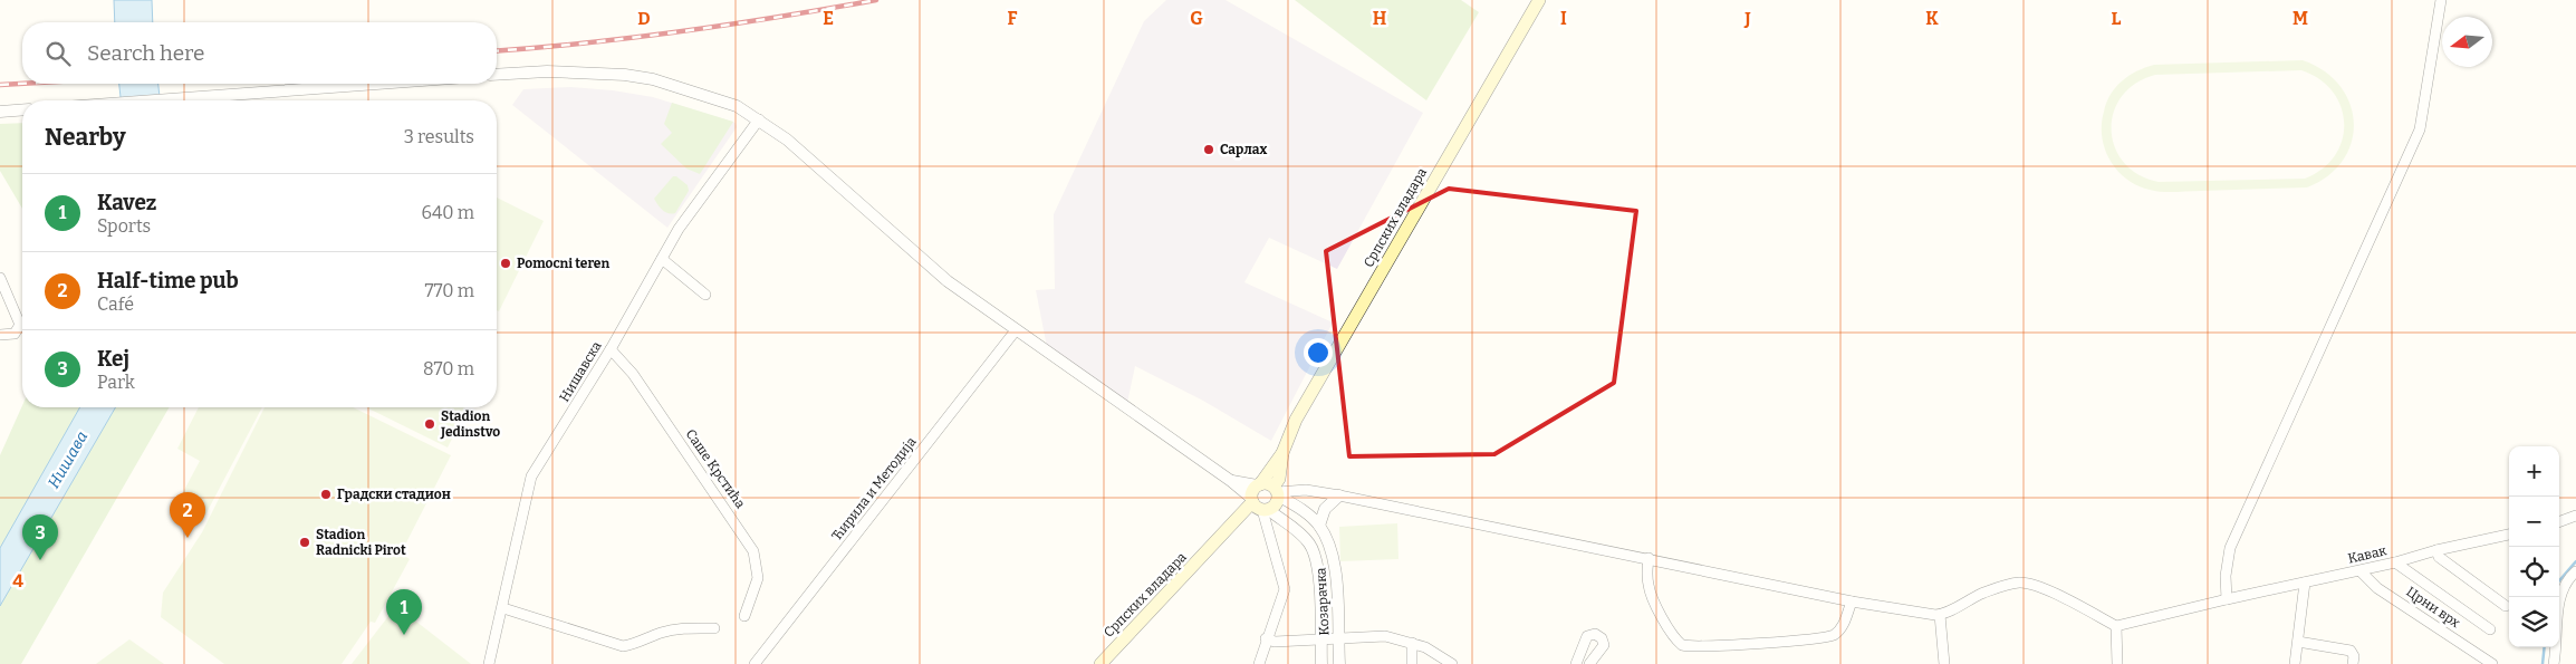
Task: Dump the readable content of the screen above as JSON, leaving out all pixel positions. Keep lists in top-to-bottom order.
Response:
{
  "streets": {
    "main road": ["Српских владара"],
    "street": [
      "Нишавска",
      "Саше Крстића",
      "Ћирила и Методија",
      "Кавак",
      "Козарачка",
      "Црни врх"
    ]
  },
  "crossings": [
    ["Српских владара", "Козарачка"],
    ["Нишавска", "Саше Крстића"],
    ["Нишавска", "Козарачка"],
    ["Ћирила и Методија", "Козарачка"],
    ["Кавак", "Црни врх"]
  ],
  "water": ["Нишава"],
  "places": [
    "Сарлах",
    "Pomocni teren",
    "Stadion Jedinstvo",
    "Градски стадион",
    "Stadion Radnicki Pirot"
  ],
  "north": "left",
  "page": {
    "search": "Search here",
    "heading": ["Nearby", "3 results"],
    "list": [
      {
        "mark": "1",
        "name": "Kavez",
        "note": "Sports",
        "value": "640 m"
      },
      {
        "mark": "2",
        "name": "Half-time pub",
        "note": "Café",
        "value": "770 m"
      },
      {
        "mark": "3",
        "name": "Кеј",
        "note": "Park",
        "value": "870 m"
      }
    ],
    "map_buttons": ["+", "−"],
    "pins": ["2", "3", "1"]
  },
  "grid": {
    "columns": [
      "D",
      "E",
      "F",
      "G",
      "H",
      "I",
      "J",
      "K",
      "L",
      "M"
    ],
    "rows": ["4"]
  }
}
